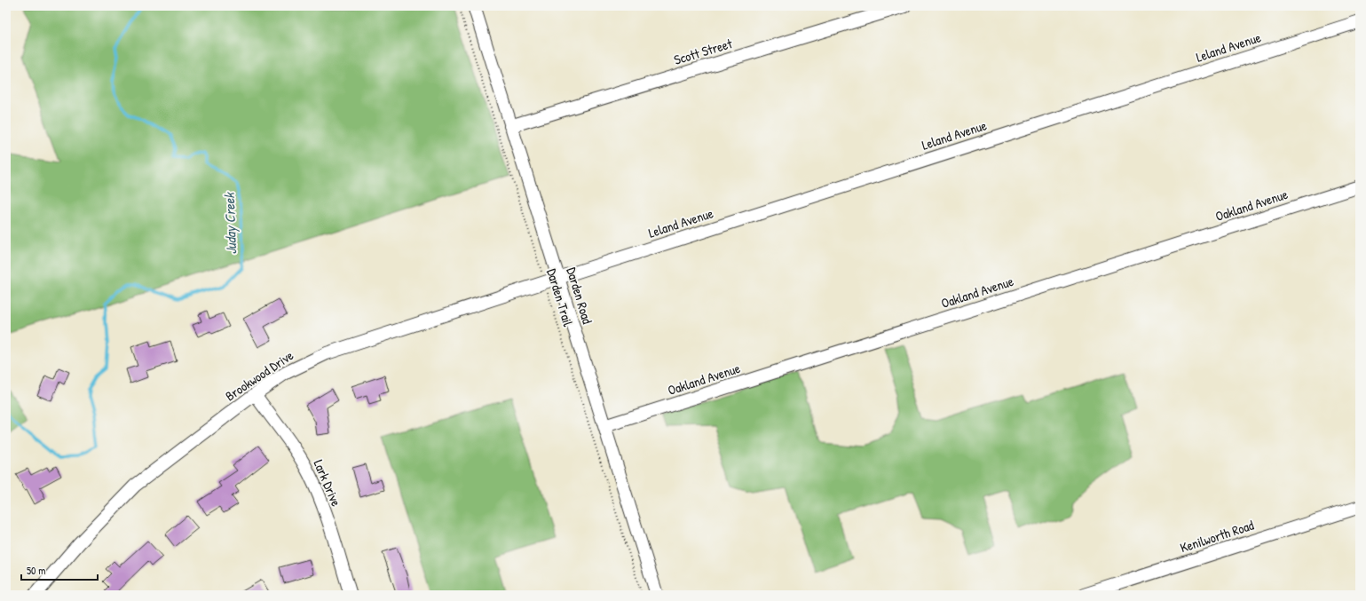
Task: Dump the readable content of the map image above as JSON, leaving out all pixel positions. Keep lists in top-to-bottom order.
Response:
{
  "streets": {
    "street": [
      "Leland Avenue",
      "Scott Street",
      "Oakland Avenue",
      "Darden Road",
      "Brookwood Drive",
      "Lark Drive",
      "Kenilworth Road"
    ],
    "path": ["Darden Trail"]
  },
  "crossings": [
    ["Leland Avenue", "Darden Road"],
    ["Leland Avenue", "Brookwood Drive"],
    ["Scott Street", "Darden Road"],
    ["Oakland Avenue", "Darden Road"],
    ["Darden Road", "Brookwood Drive"],
    ["Darden Trail", "Brookwood Drive"],
    ["Brookwood Drive", "Lark Drive"]
  ],
  "water": ["Juday Creek"],
  "scale_bar": "50 m"
}
